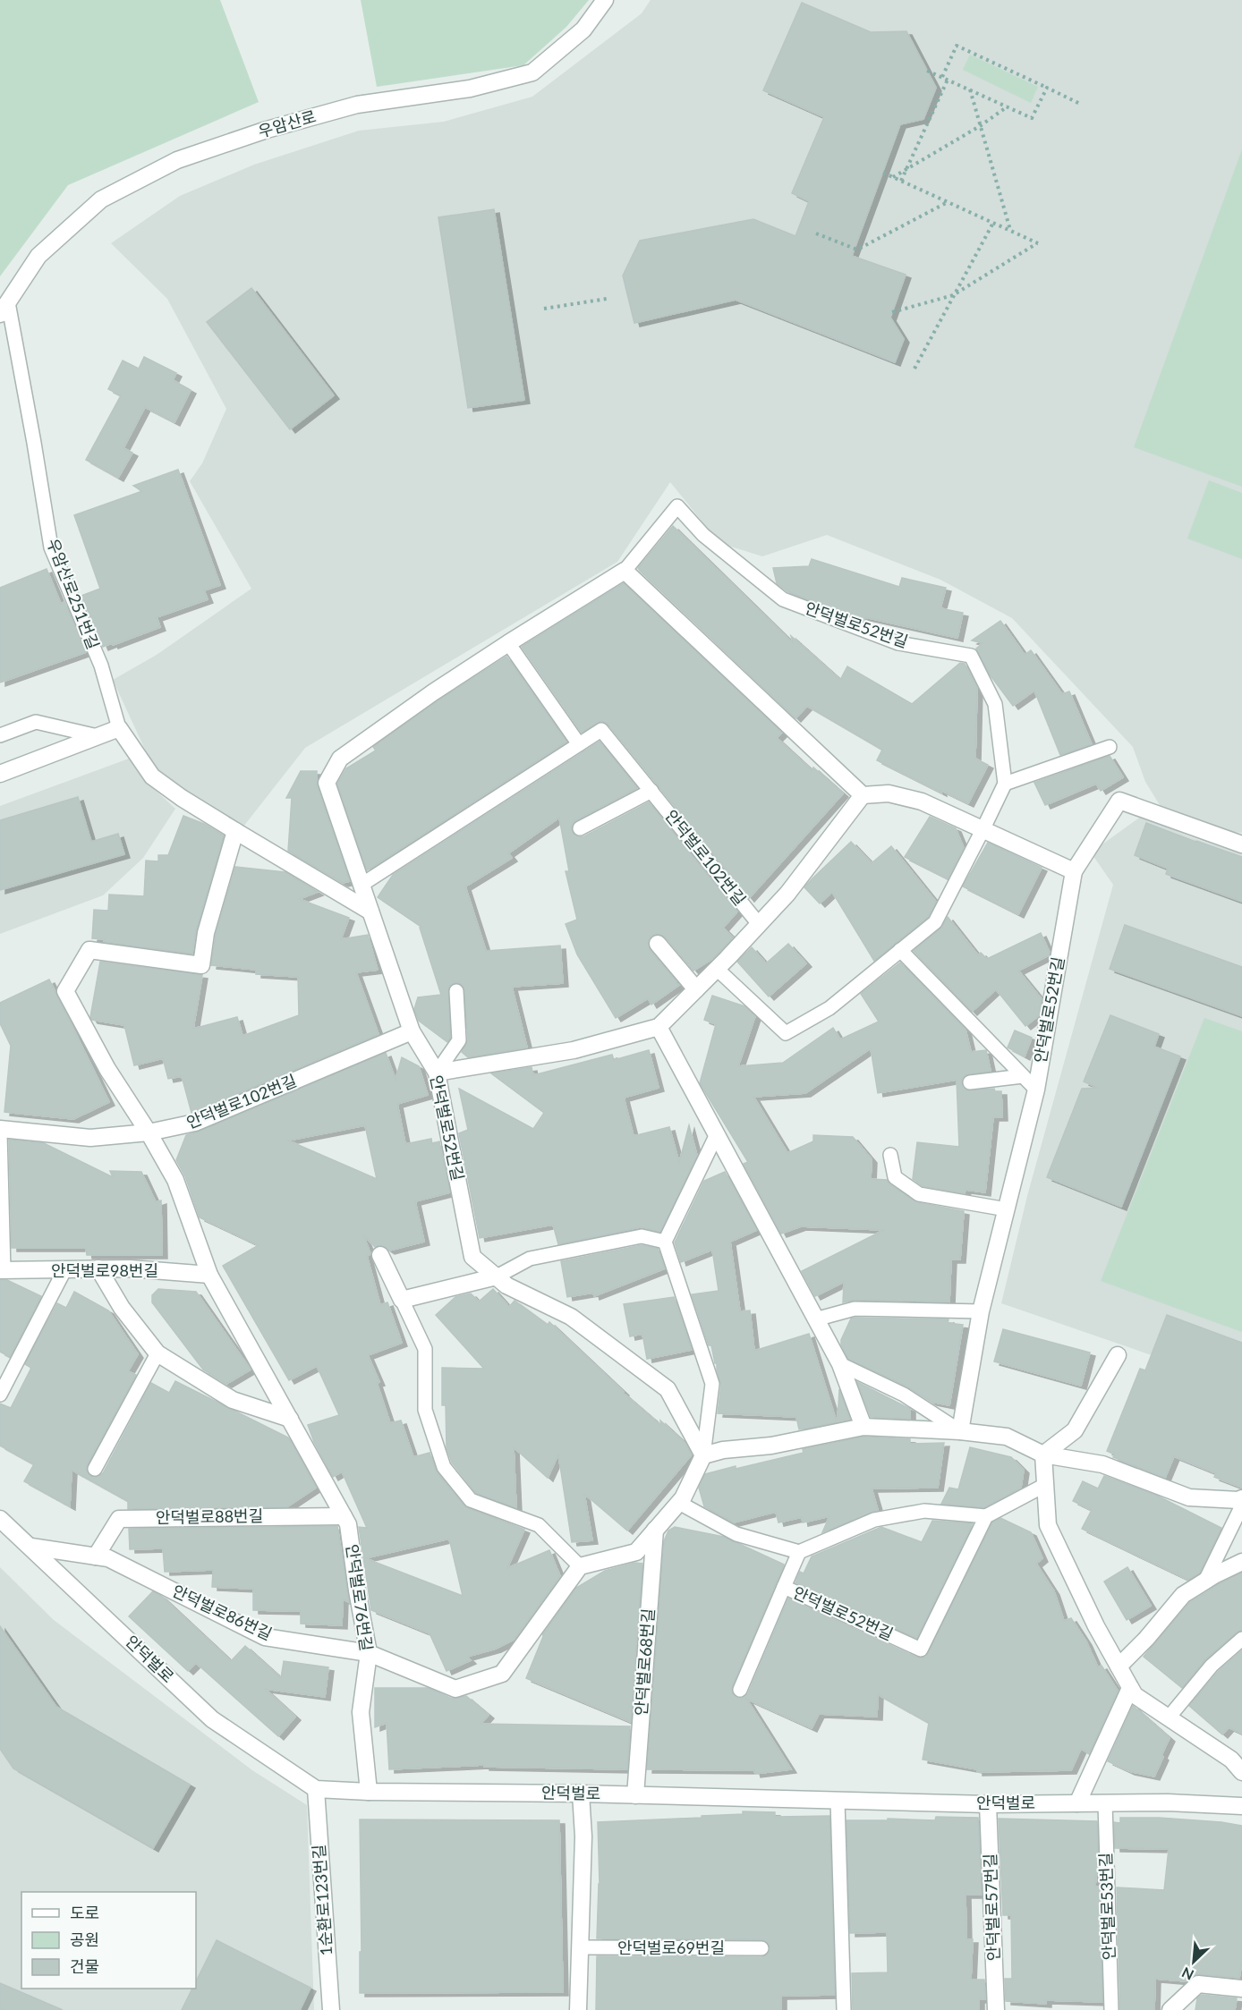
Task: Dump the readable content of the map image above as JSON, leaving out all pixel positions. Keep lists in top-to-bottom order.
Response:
{
  "streets": {
    "street": [
      "우암산로",
      "우암산로251번길",
      "안덕벌로52번길",
      "안덕벌로102번길",
      "안덕벌로98번길",
      "안덕벌로88번길",
      "안덕벌로76번길",
      "안덕벌로86번길",
      "안덕벌로",
      "안덕벌로68번길",
      "1순환로123번길",
      "안덕벌로57번길"
    ],
    "lane": ["안덕벌로53번길", "안덕벌로69번길"]
  },
  "crossings": [
    ["우암산로", "우암산로251번길"],
    ["우암산로251번길", "안덕벌로52번길"],
    ["우암산로251번길", "안덕벌로76번길"],
    ["안덕벌로52번길", "안덕벌로102번길"],
    ["안덕벌로102번길", "안덕벌로76번길"],
    ["안덕벌로98번길", "안덕벌로76번길"],
    ["안덕벌로88번길", "안덕벌로76번길"],
    ["안덕벌로88번길", "안덕벌로86번길"],
    ["안덕벌로76번길", "안덕벌로86번길"],
    ["안덕벌로76번길", "안덕벌로"],
    ["안덕벌로86번길", "안덕벌로"],
    ["안덕벌로", "안덕벌로68번길"],
    ["안덕벌로", "1순환로123번길"],
    ["안덕벌로", "안덕벌로53번길"],
    ["안덕벌로", "안덕벌로57번길"]
  ],
  "legend": ["도로", "공원", "건물"],
  "north": "bottom left"
}
